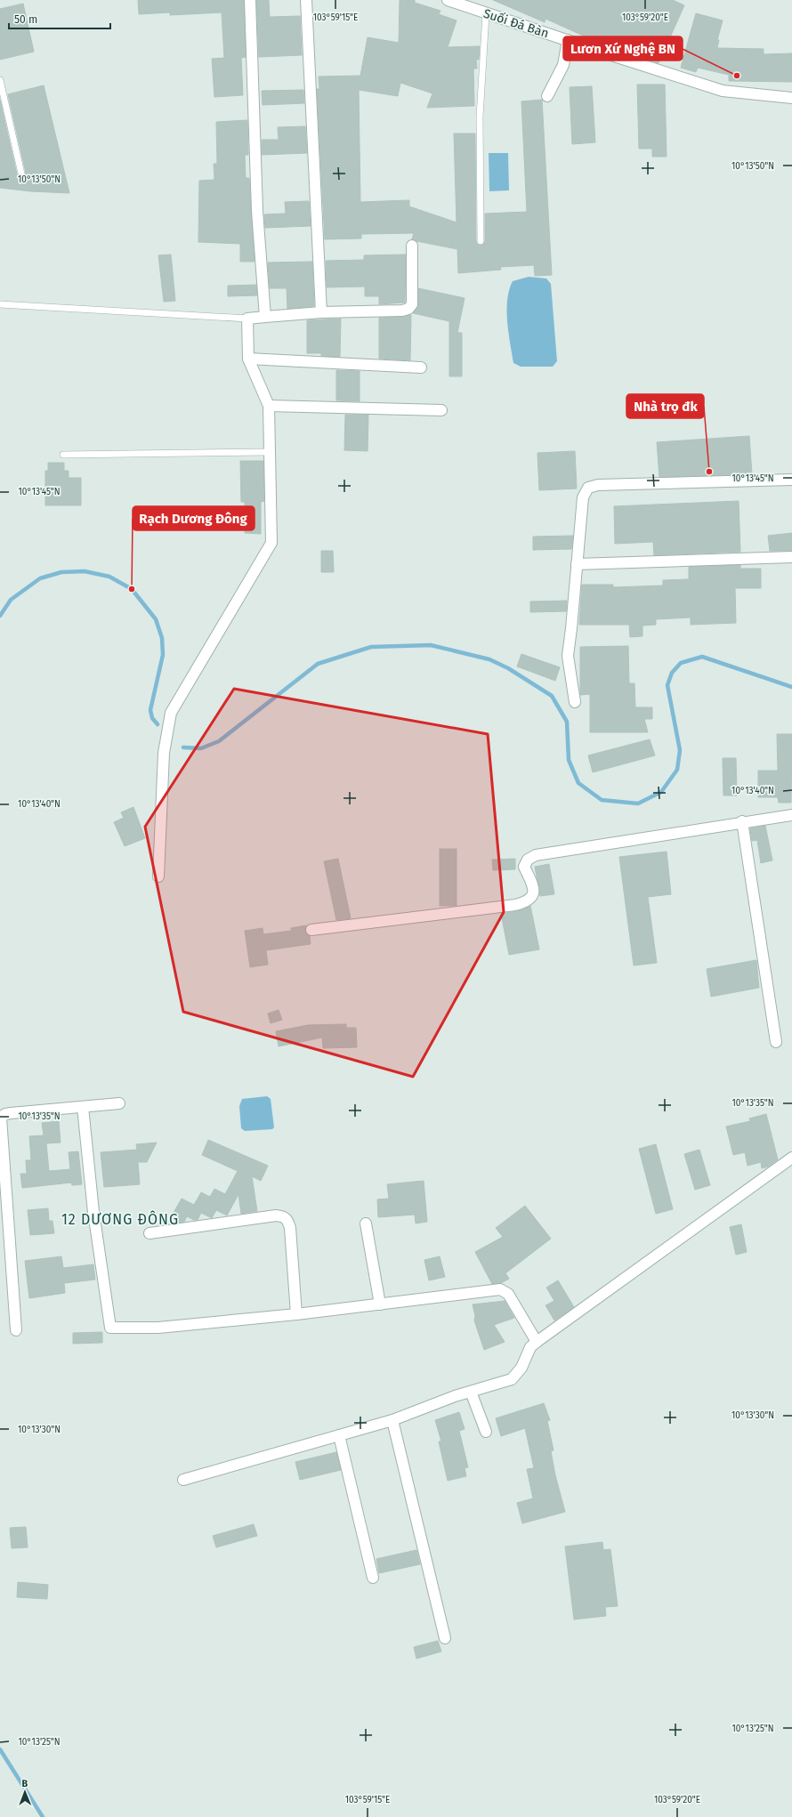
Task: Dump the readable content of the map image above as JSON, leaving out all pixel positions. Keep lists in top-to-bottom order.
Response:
{
  "streets": {
    "street": ["Suối Đá Bàn"]
  },
  "districts": ["12 DƯƠNG ĐÔNG"],
  "places": ["Lươn Xứ Nghệ BN", "Nhà trọ đk", "Rạch Dương Đông"],
  "scale_bar": "50 m",
  "north": "top",
  "coordinates": [
    "103°59'15\"E",
    "103°59'20\"E",
    "10°13'50\"N",
    "10°13'45\"N",
    "10°13'40\"N",
    "10°13'35\"N",
    "10°13'30\"N",
    "10°13'25\"N"
  ]
}
